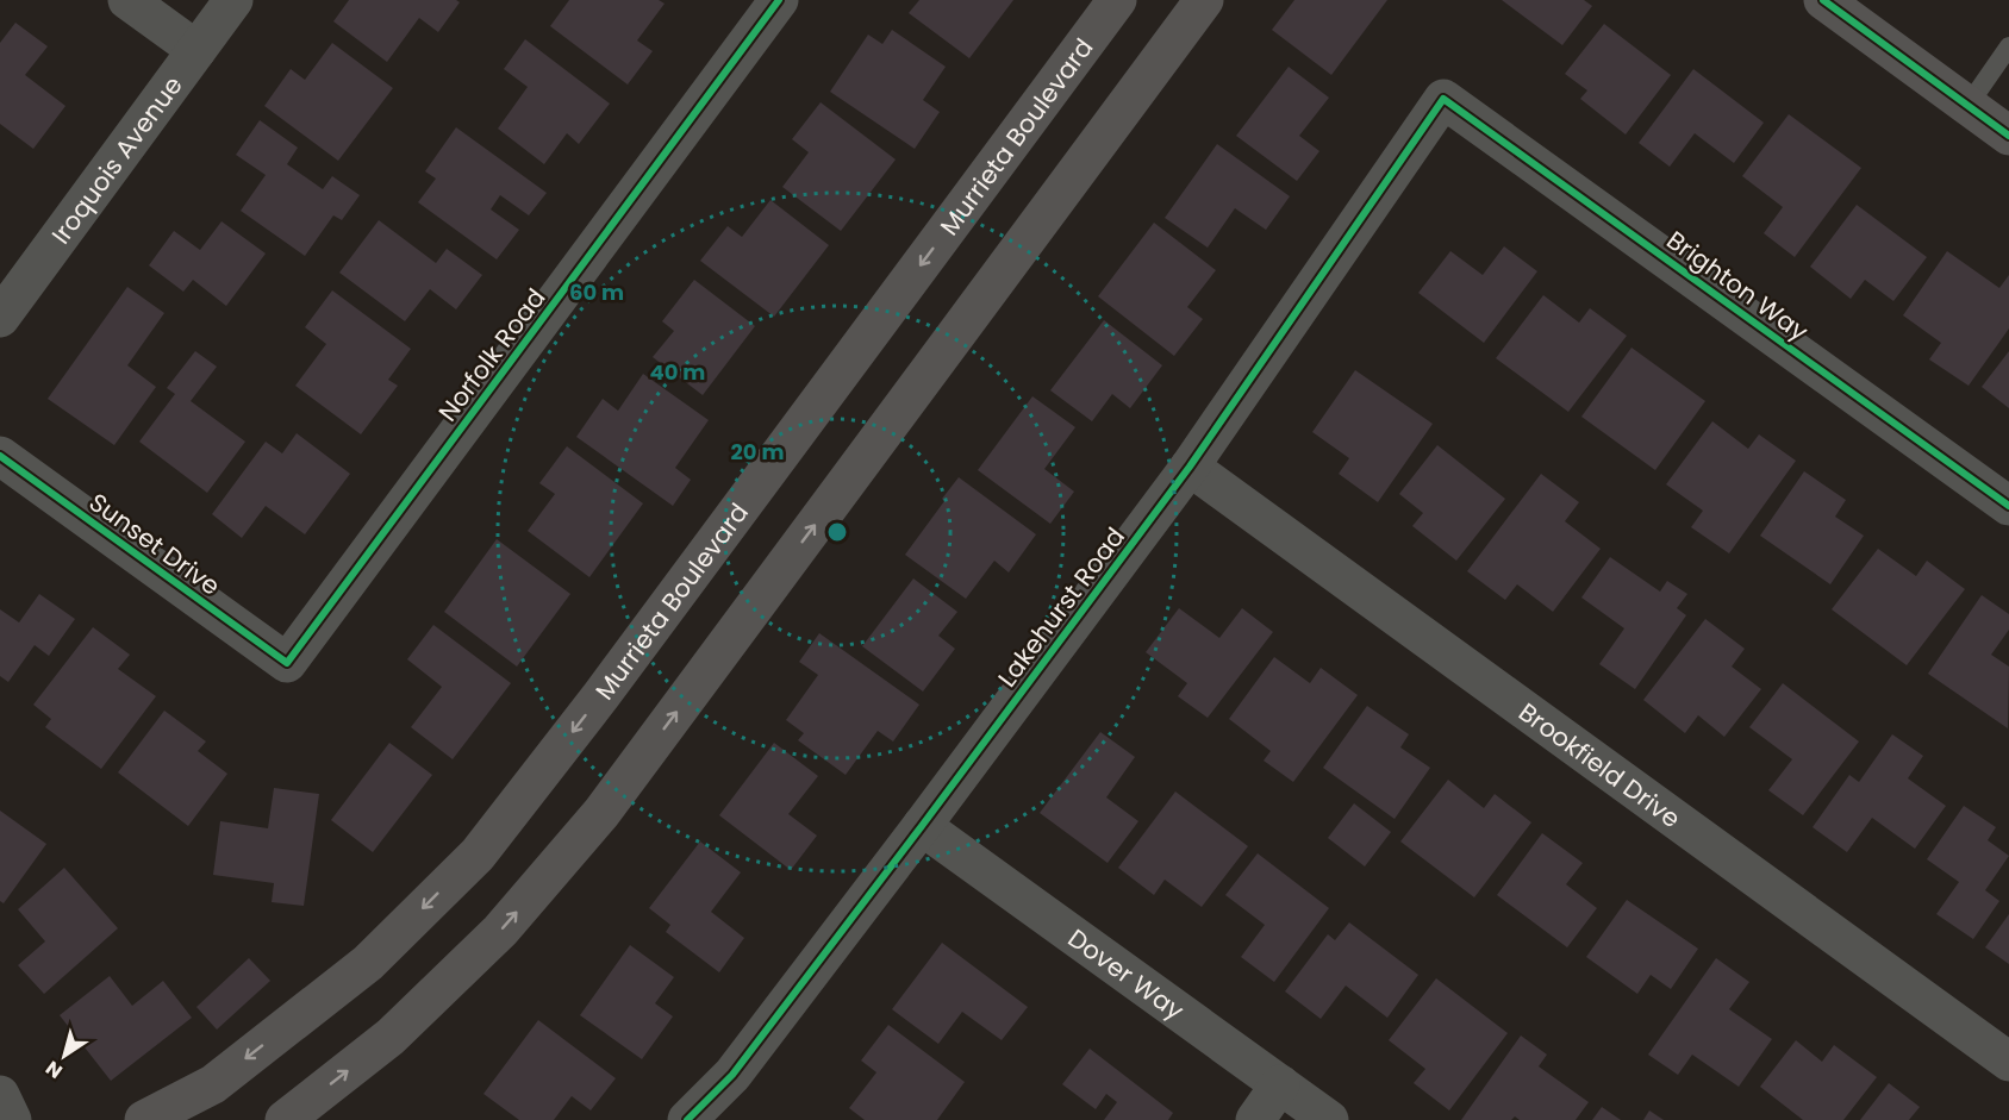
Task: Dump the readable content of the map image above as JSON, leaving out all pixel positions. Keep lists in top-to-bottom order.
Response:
{
  "streets": {
    "main road": ["Murrieta Boulevard"],
    "street": [
      "Iroquois Avenue",
      "Brighton Way",
      "Norfolk Road",
      "Sunset Drive",
      "Lakehurst Road",
      "Brookfield Drive",
      "Dover Way"
    ]
  },
  "crossings": [
    ["Brighton Way", "Lakehurst Road"],
    ["Norfolk Road", "Sunset Drive"],
    ["Lakehurst Road", "Brookfield Drive"],
    ["Lakehurst Road", "Dover Way"]
  ],
  "north": "bottom left",
  "rings": ["60 m", "40 m", "20 m"]
}
